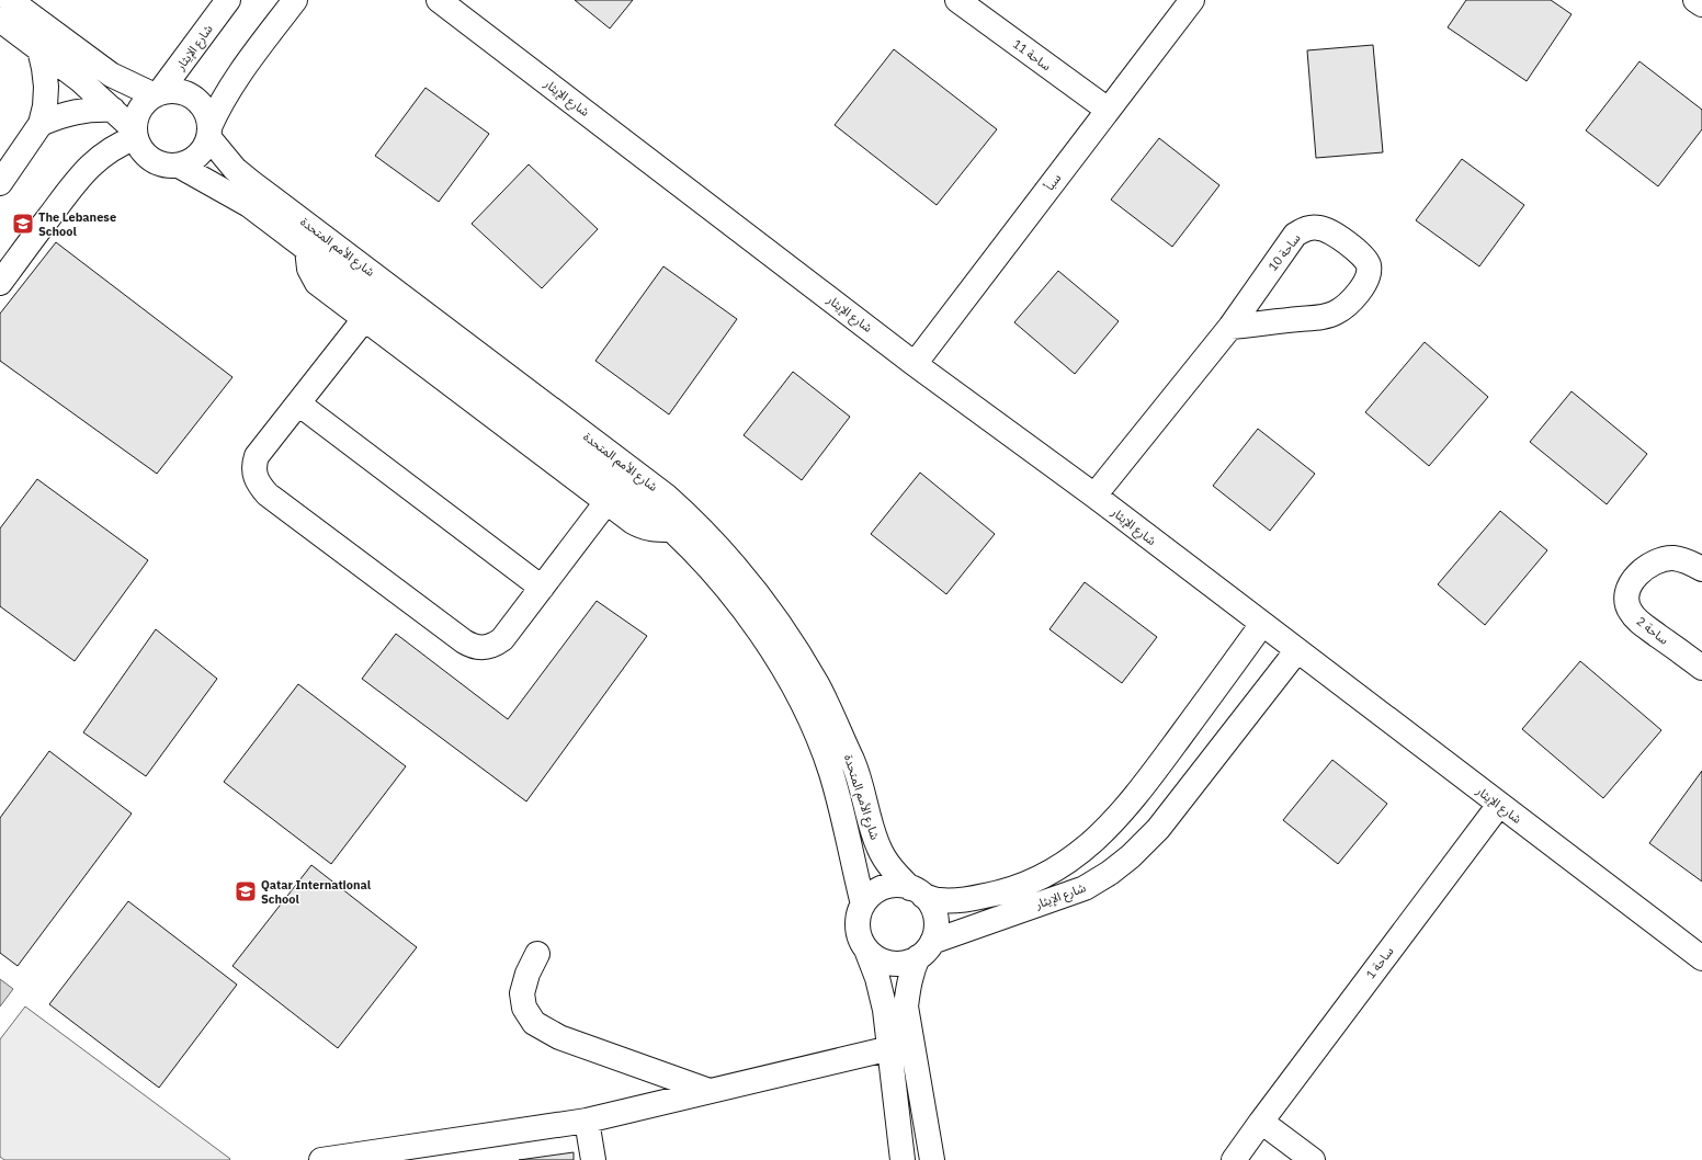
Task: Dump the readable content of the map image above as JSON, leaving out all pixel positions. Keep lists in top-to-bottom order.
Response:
{
  "streets": {
    "street": [
      "شارع الإيثار",
      "ساحة 11",
      "سبأ",
      "شارع الأمم المتحدة",
      "ساحة 10",
      "ساحة 2",
      "ساحة 1"
    ]
  },
  "crossings": [
    ["شارع الإيثار", "سبأ"],
    ["شارع الإيثار", "شارع الأمم المتحدة"],
    ["شارع الإيثار", "ساحة 10"],
    ["شارع الإيثار", "ساحة 1"],
    ["ساحة 11", "سبأ"]
  ],
  "places": {
    "school or university": ["The Lebanese School", "Qatar International School"]
  }
}
